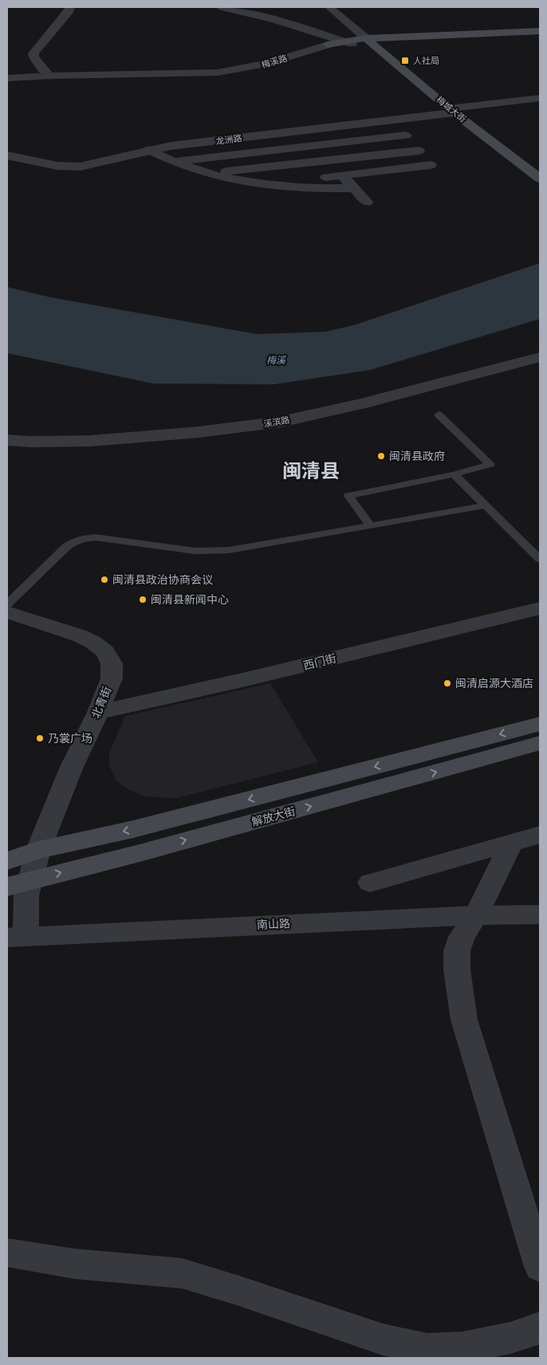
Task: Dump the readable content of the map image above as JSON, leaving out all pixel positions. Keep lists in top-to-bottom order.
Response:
{
  "streets": {
    "main road": ["梅溪路", "梅城大街", "解放大街"],
    "street": [
      "龙洲路",
      "溪滨路",
      "西门街",
      "北青街",
      "南山路"
    ]
  },
  "crossings": [
    ["梅溪路", "梅城大街"],
    ["梅城大街", "龙洲路"],
    ["西门街", "北青街"],
    ["北青街", "解放大街"],
    ["北青街", "南山路"]
  ],
  "districts": ["闽清县"],
  "water": ["梅溪"],
  "places": {
    "transit": ["人社局"],
    "other": [
      "闽清县政府",
      "闽清县政治协商会议",
      "闽清县新闻中心",
      "闽清启源大酒店",
      "乃裳广场"
    ]
  }
}
